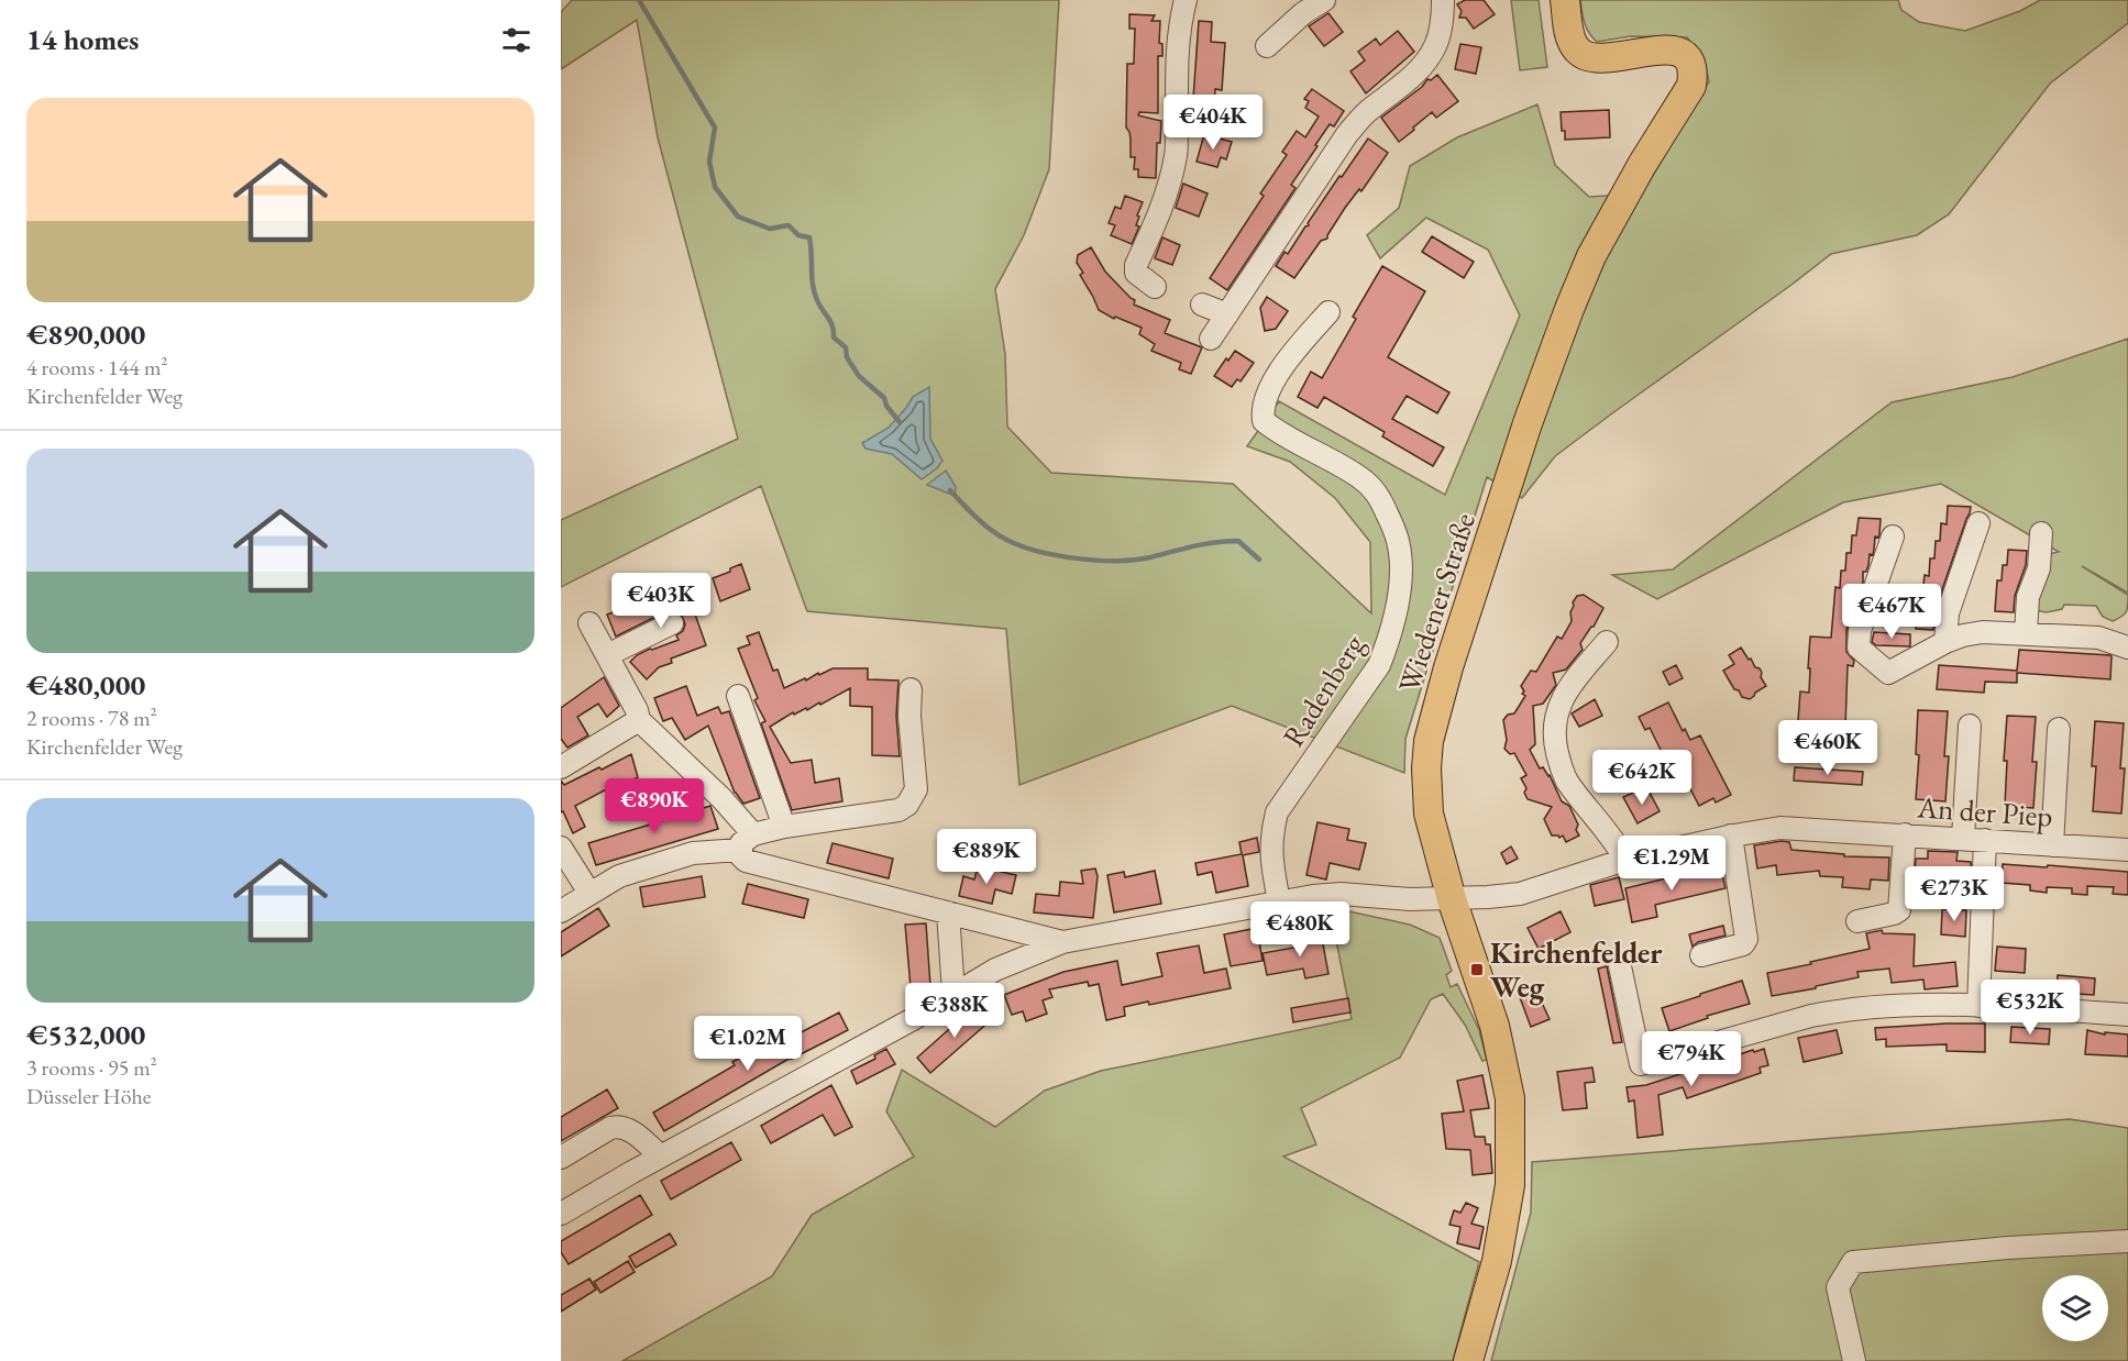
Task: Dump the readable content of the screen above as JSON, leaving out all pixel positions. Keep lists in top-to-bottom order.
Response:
{
  "streets": {
    "main road": ["Wiedener Straße"],
    "street": ["Radenberg", "An der Piep"]
  },
  "crossings": [
    ["Wiedener Straße", "An der Piep"]
  ],
  "places": {
    "transit": ["Kirchenfelder Weg"]
  },
  "page": {
    "heading": "14 homes",
    "list": [
      {
        "name": "€890,000",
        "note": "4 rooms · 144 m² · Kirchenfelder Weg"
      },
      {
        "name": "€480,000",
        "note": "2 rooms · 78 m² · Kirchenfelder Weg"
      },
      {
        "name": "€532,000",
        "note": "3 rooms · 95 m² · Düsseler Höhe"
      }
    ],
    "price": [
      "€404K",
      "€403K",
      "€467K",
      "€460K",
      "€642K",
      "€890K",
      "€889K",
      "€1.29M",
      "€273K",
      "€480K",
      "€532K",
      "€388K",
      "€1.02M",
      "€794K"
    ]
  }
}
